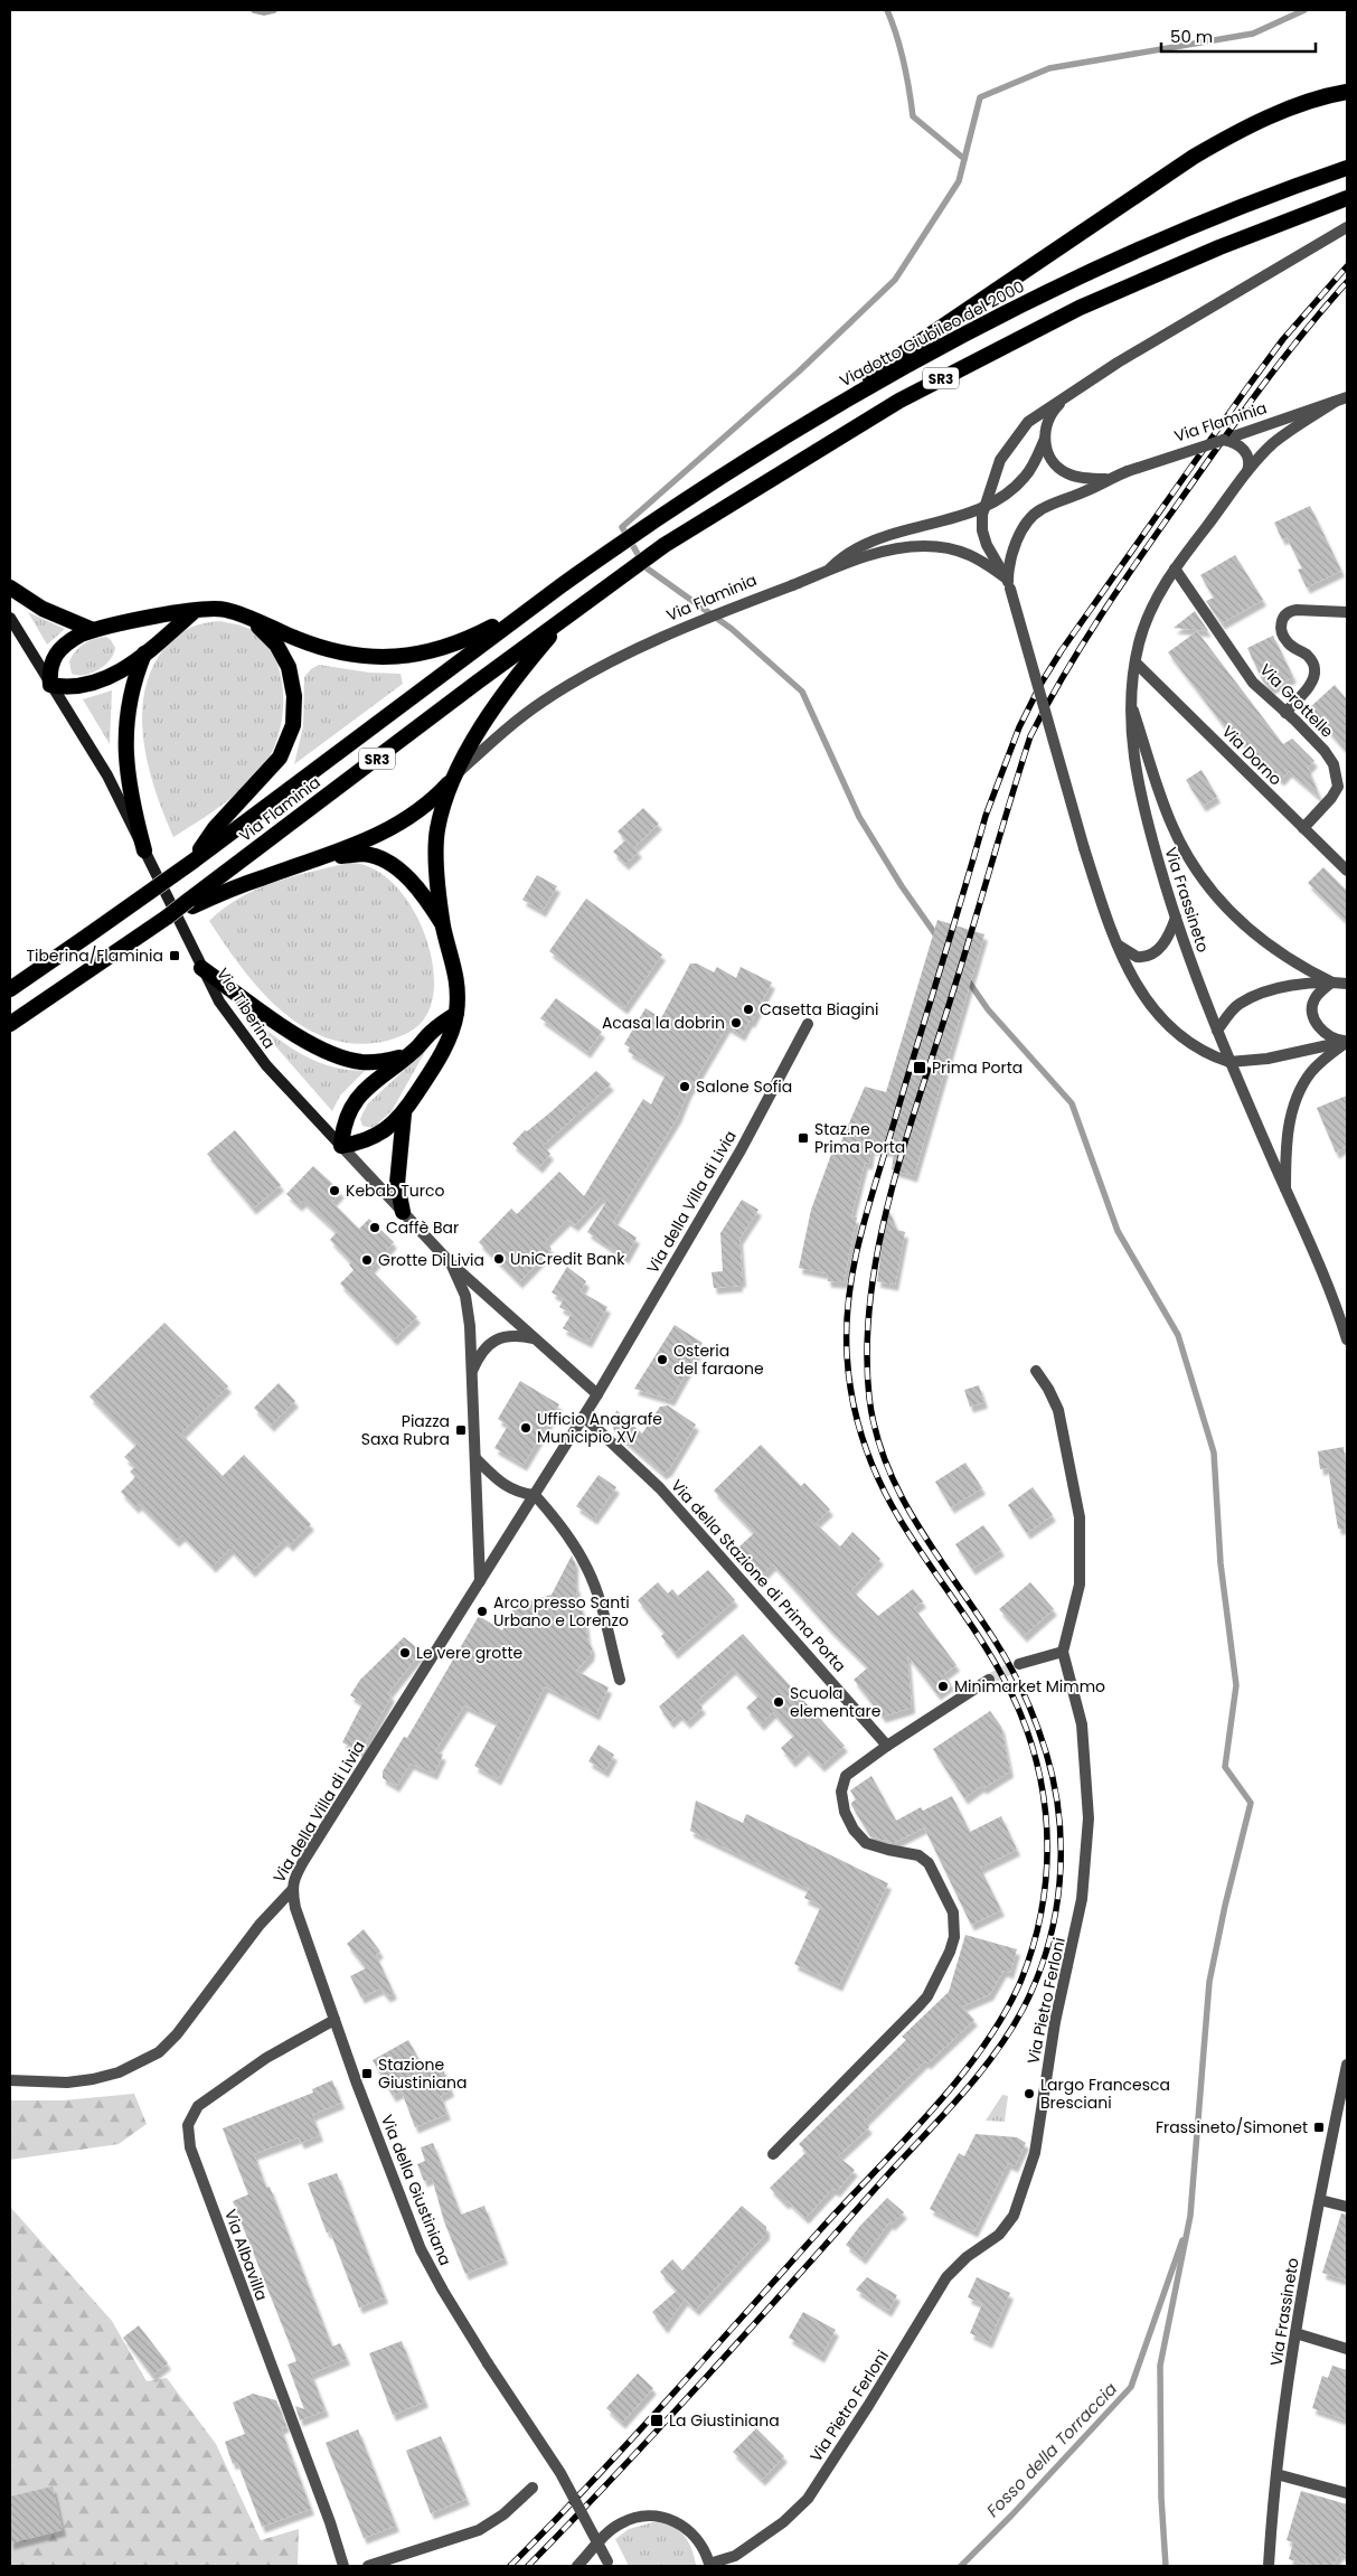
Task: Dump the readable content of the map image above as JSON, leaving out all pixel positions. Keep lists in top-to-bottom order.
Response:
{
  "streets": {
    "highway": ["Viadotto Giubileo del 2000", "SR3", "Via Flaminia"],
    "main road": ["Via Tiberina"],
    "street": [
      "Via Grottelle",
      "Via Dorno",
      "Via Frassineto",
      "Via della Villa di Livia",
      "Via della Stazione di Prima Porta",
      "Via Pietro Ferloni",
      "Via della Giustiniana",
      "Via Albavilla"
    ]
  },
  "crossings": [
    ["Viadotto Giubileo del 2000", "Via Flaminia"],
    ["SR3", "Via Flaminia"],
    ["Via Flaminia", "Via Frassineto"],
    ["Via Grottelle", "Via Dorno"],
    ["Via Grottelle", "Via Frassineto"],
    ["Via Dorno", "Via Frassineto"],
    ["Via Tiberina", "Via della Villa di Livia"],
    ["Via Tiberina", "Via della Stazione di Prima Porta"],
    ["Via della Villa di Livia", "Via della Stazione di Prima Porta"],
    ["Via della Villa di Livia", "Via della Giustiniana"],
    ["Via della Giustiniana", "Via Albavilla"]
  ],
  "water": ["Fosso della Torraccia"],
  "places": {
    "transit": [
      "Tiberina/Flaminia",
      "Prima Porta",
      "Staz.ne Prima Porta",
      "Piazza Saxa Rubra",
      "Stazione Giustiniana",
      "Frassineto/Simonet",
      "La Giustiniana"
    ],
    "other": [
      "Casetta Biagini",
      "Acasa la dobrin",
      "Salone Sofia",
      "Kebab Turco",
      "Caffè Bar",
      "UniCredit Bank",
      "Grotte Di Livia",
      "Osteria del faraone",
      "Ufficio Anagrafe Municipio XV",
      "Arco presso Santi Urbano e Lorenzo",
      "Le vere grotte",
      "Minimarket Mimmo",
      "Scuola elementare",
      "Largo Francesca Bresciani"
    ]
  },
  "scale_bar": "50 m"
}
